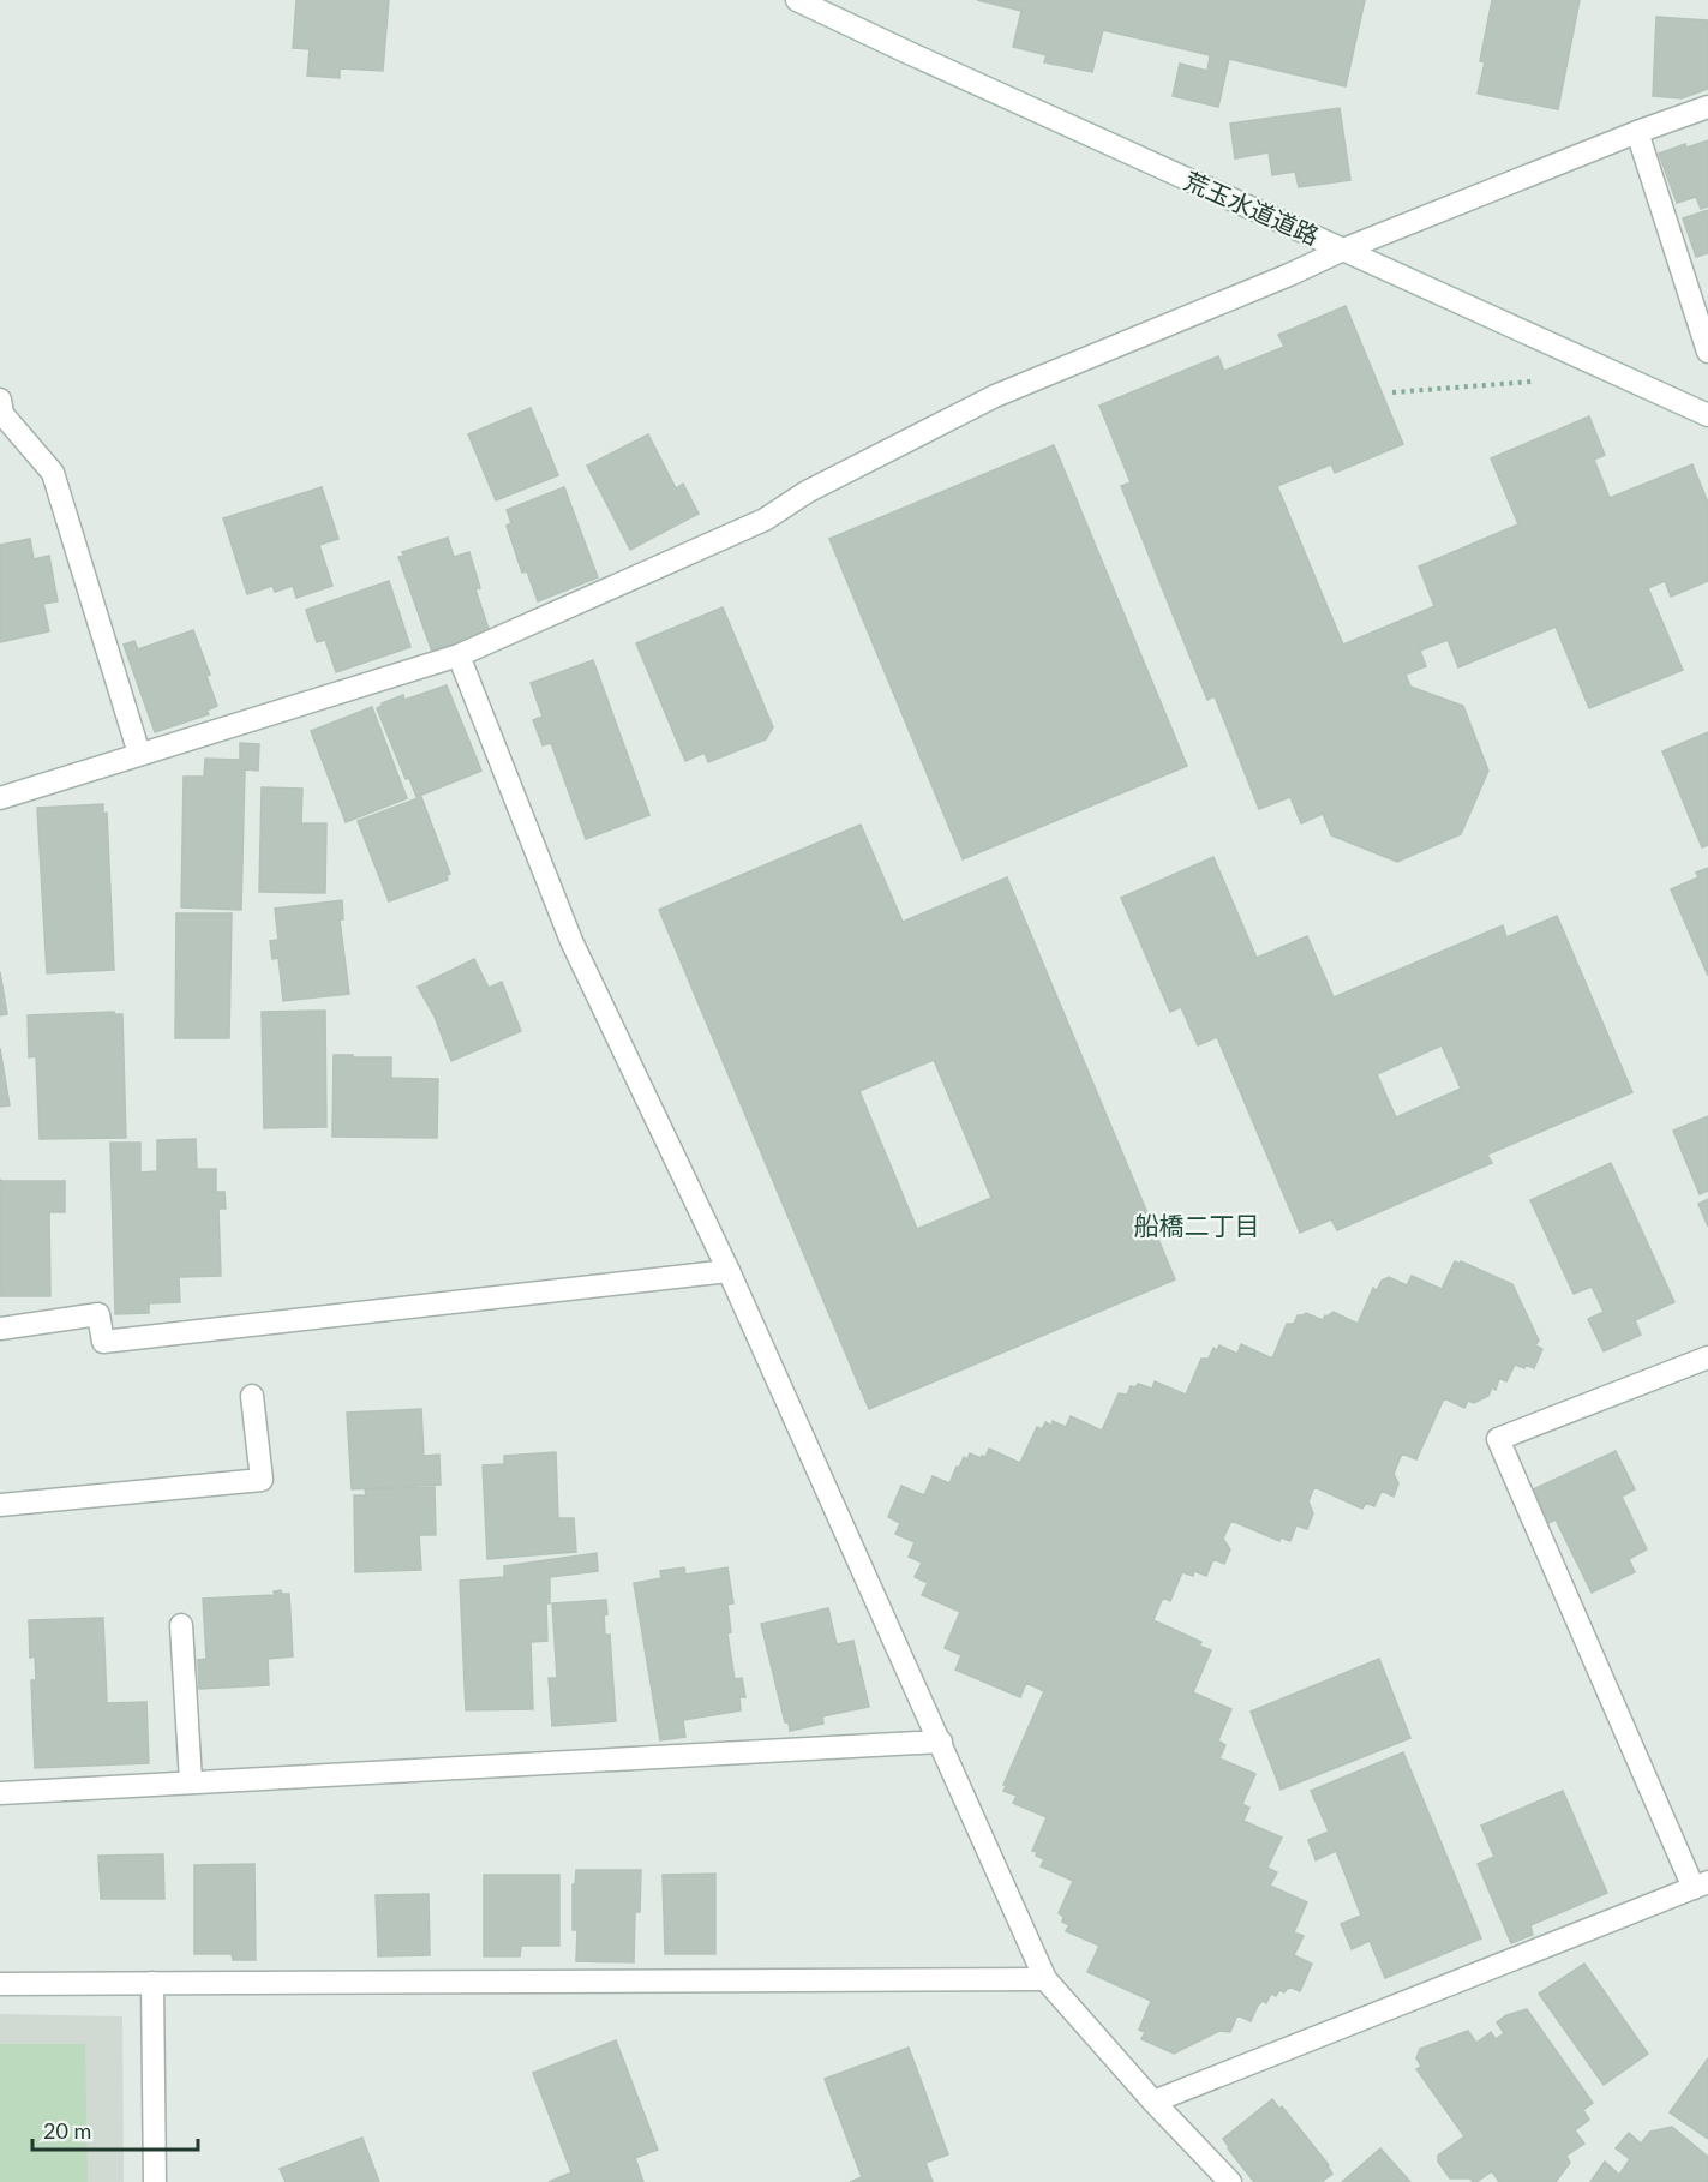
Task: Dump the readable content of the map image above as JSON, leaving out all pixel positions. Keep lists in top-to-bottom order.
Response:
{
  "streets": {
    "street": ["荒玉水道道路"]
  },
  "districts": ["船橋二丁目"],
  "scale_bar": "20 m"
}
